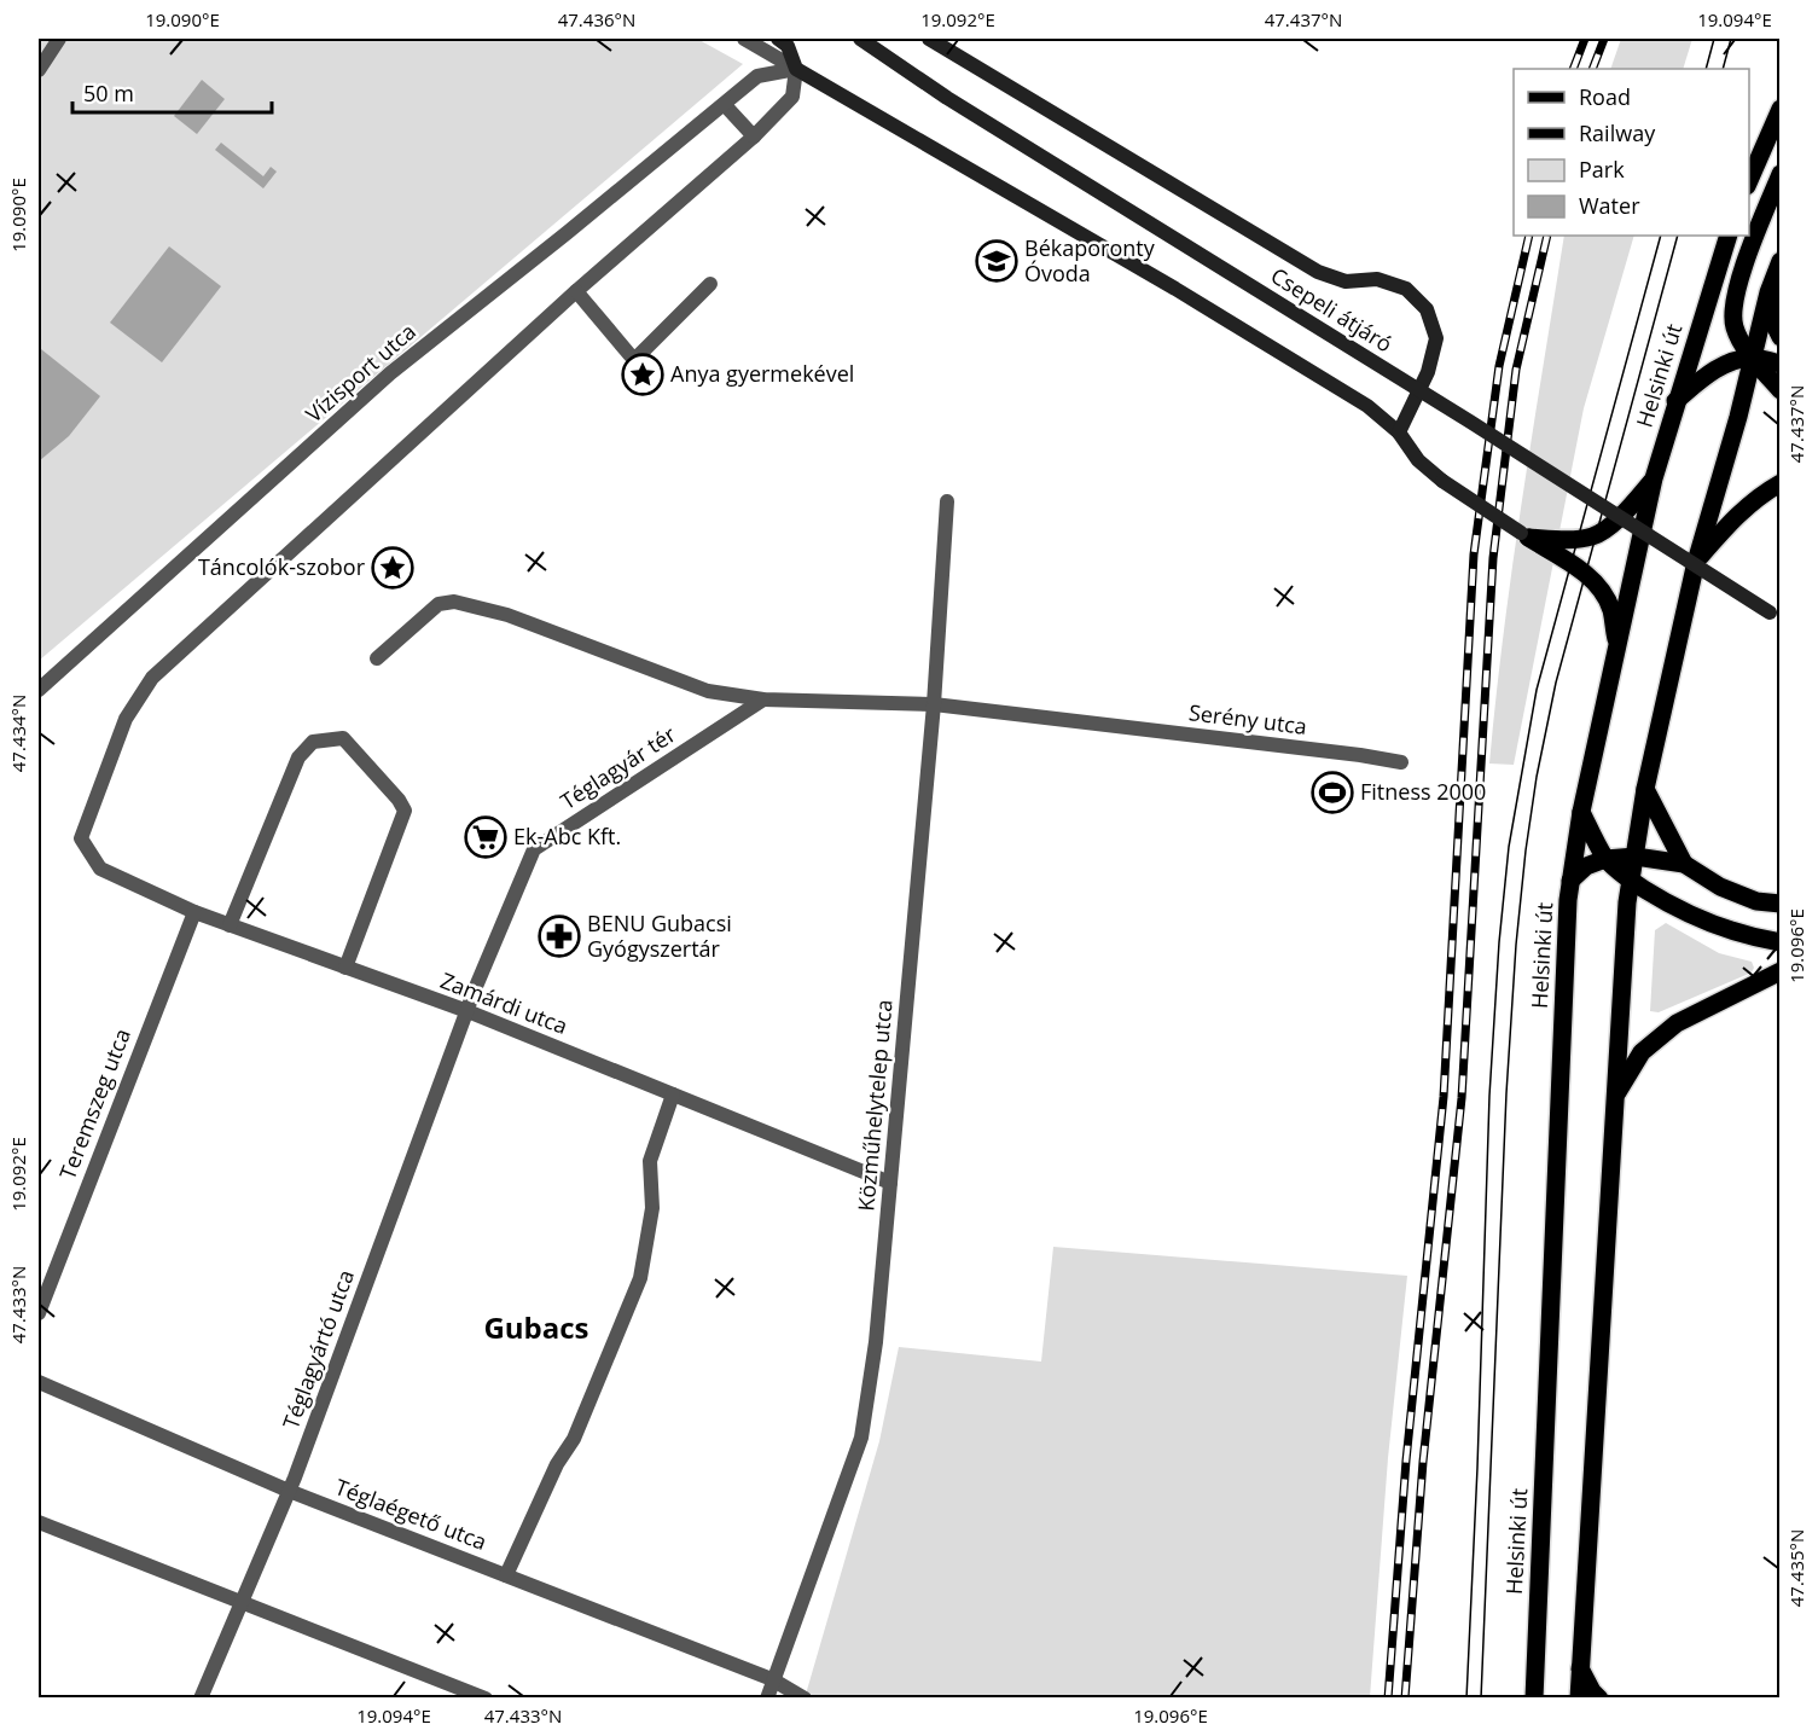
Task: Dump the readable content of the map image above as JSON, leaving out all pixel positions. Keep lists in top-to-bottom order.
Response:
{
  "streets": {
    "main road": ["Csepeli átjáró", "Helsinki út"],
    "street": [
      "Vízisport utca",
      "Serény utca",
      "Téglagyár tér",
      "Zamárdi utca",
      "Teremszeg utca",
      "Közműhelytelep utca",
      "Téglagyártó utca",
      "Téglaégető utca"
    ]
  },
  "crossings": [
    ["Serény utca", "Közműhelytelep utca"],
    ["Téglagyár tér", "Zamárdi utca"],
    ["Téglagyár tér", "Téglagyártó utca"],
    ["Zamárdi utca", "Teremszeg utca"],
    ["Zamárdi utca", "Közműhelytelep utca"],
    ["Zamárdi utca", "Téglagyártó utca"],
    ["Közműhelytelep utca", "Téglaégető utca"],
    ["Téglagyártó utca", "Téglaégető utca"]
  ],
  "districts": ["Gubacs"],
  "places": {
    "school or university": ["Békaporonty Óvoda"],
    "place": ["Anya gyermekével", "Táncolók-szobor"],
    "sports": ["Fitness 2000"],
    "supermarket": ["Ek-Abc Kft."],
    "pharmacy": ["BENU Gubacsi Gyógyszertár"]
  },
  "legend": [
    "Road",
    "Railway",
    "Park",
    "Water"
  ],
  "scale_bar": "50 m",
  "coordinates": [
    "19.090°E",
    "47.436°N",
    "19.092°E",
    "47.437°N",
    "19.094°E",
    "47.434°N",
    "19.096°E",
    "47.433°N",
    "47.435°N"
  ]
}
